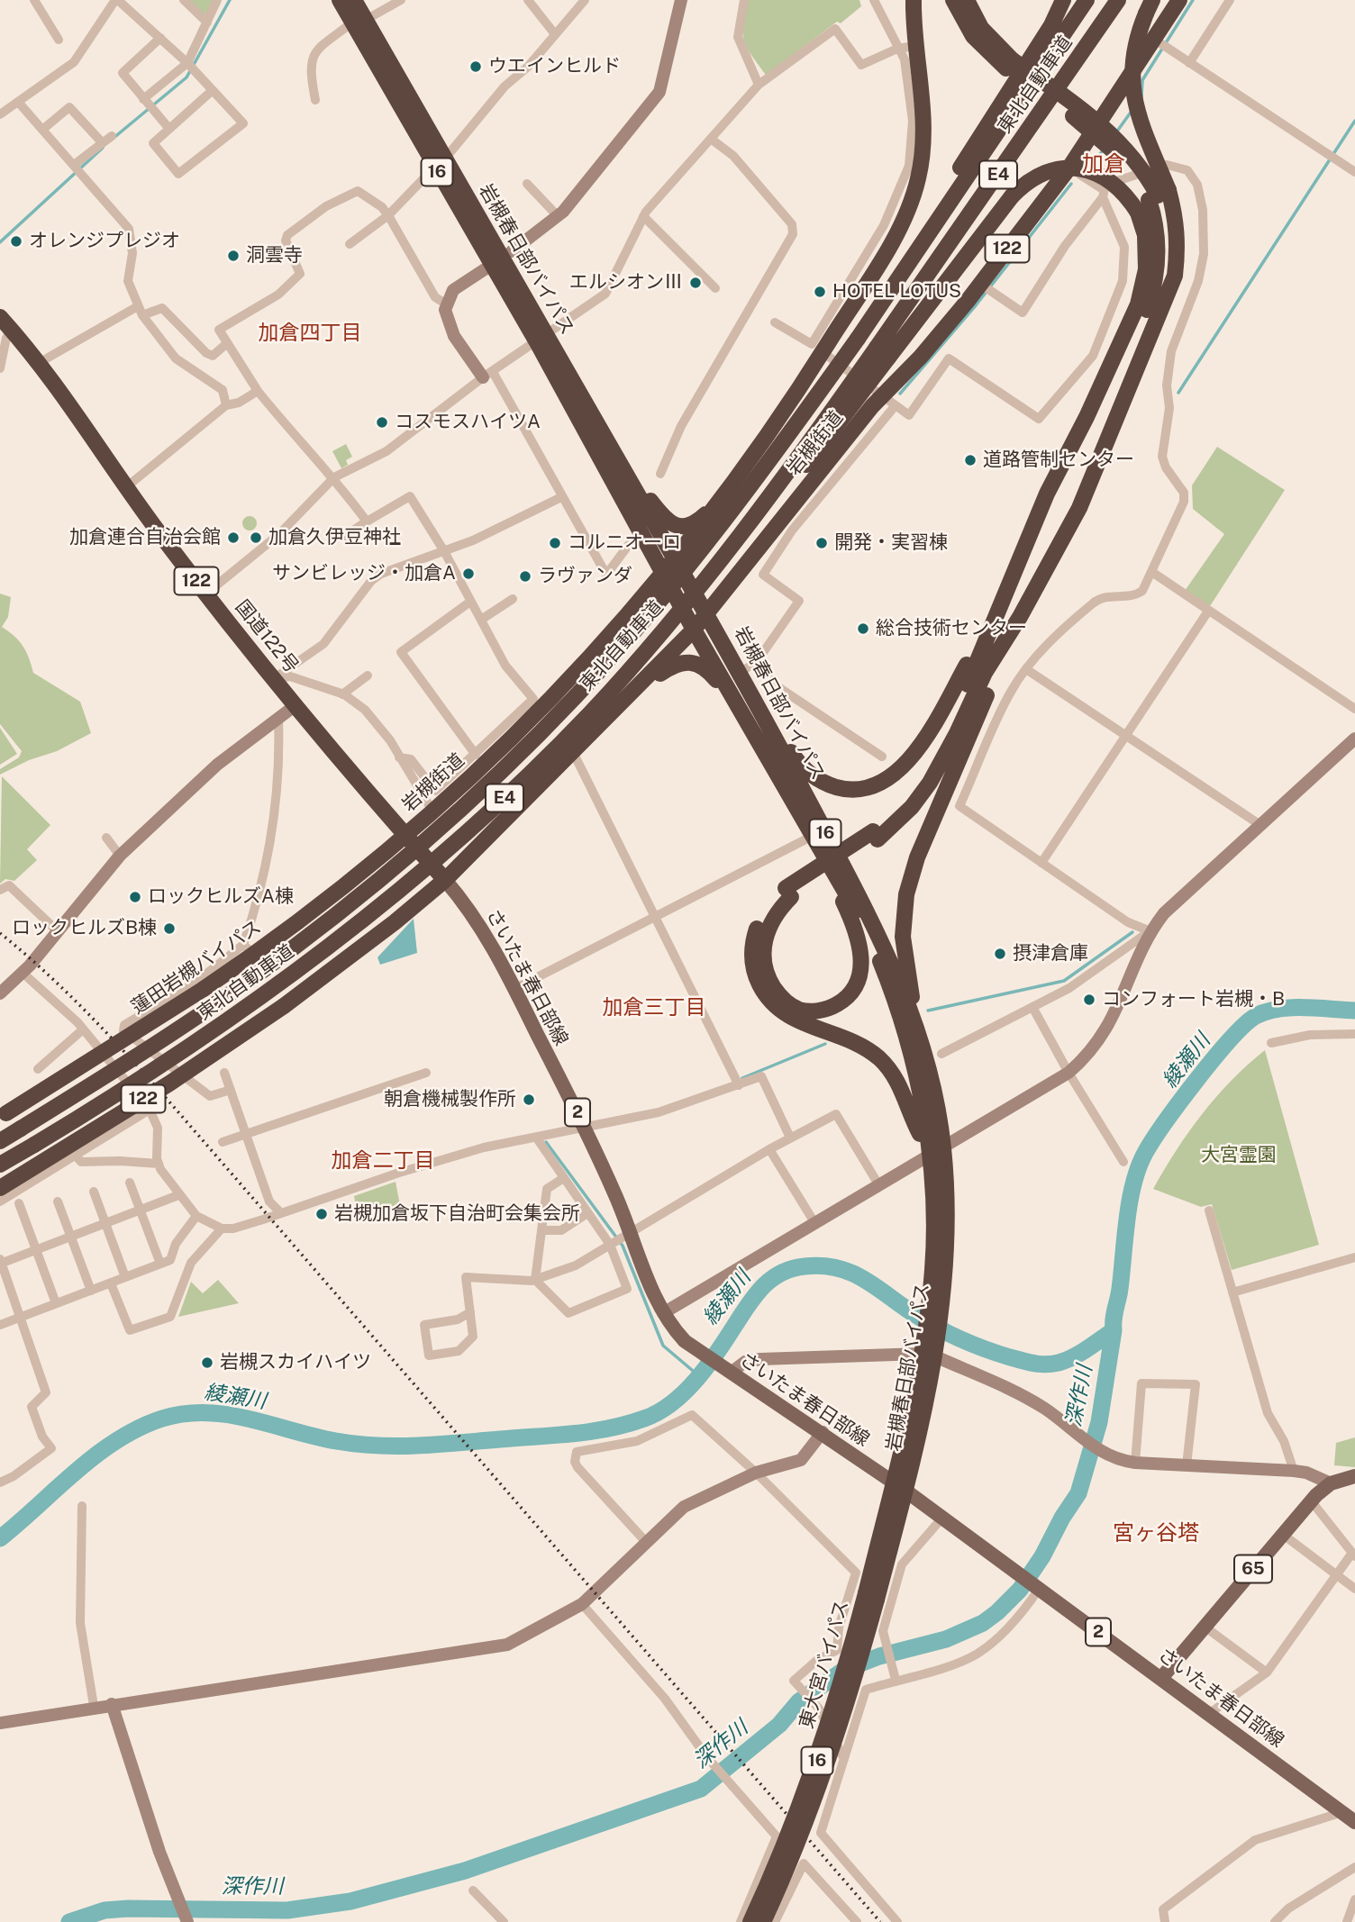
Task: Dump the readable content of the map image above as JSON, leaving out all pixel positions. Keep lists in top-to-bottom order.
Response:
{
  "streets": {
    "highway": [
      "東北自動車道",
      "16",
      "E4",
      "122",
      "岩槻春日部バイパス",
      "岩槻街道",
      "国道122号",
      "蓮田岩槻バイパス",
      "東大宮バイパス"
    ],
    "main road": ["さいたま春日部線", "2", "65"]
  },
  "crossings": [
    ["122", "岩槻街道"],
    ["122", "国道122号"],
    ["122", "さいたま春日部線"],
    ["岩槻春日部バイパス", "岩槻街道"],
    ["岩槻春日部バイパス", "さいたま春日部線"],
    ["岩槻春日部バイパス", "東大宮バイパス"],
    ["岩槻街道", "国道122号"],
    ["岩槻街道", "蓮田岩槻バイパス"],
    ["岩槻街道", "さいたま春日部線"],
    ["国道122号", "蓮田岩槻バイパス"],
    ["国道122号", "さいたま春日部線"],
    ["さいたま春日部線", "65"],
    ["さいたま春日部線", "東大宮バイパス"]
  ],
  "districts": [
    "加倉",
    "加倉四丁目",
    "加倉三丁目",
    "加倉二丁目",
    "宮ヶ谷塔"
  ],
  "water": ["綾瀬川", "深作川"],
  "parks": ["大宮霊園"],
  "places": [
    "ウエインヒルド",
    "オレンジプレジオ",
    "洞雲寺",
    "エルシオンⅢ",
    "HOTEL LOTUS",
    "コスモスハイツA",
    "道路管制センター",
    "加倉連合自治会館",
    "加倉久伊豆神社",
    "コルニオーロ",
    "開発・実習棟",
    "サンビレッジ・加倉A",
    "ラヴァンダ",
    "総合技術センター",
    "ロックヒルズA棟",
    "ロックヒルズB棟",
    "摂津倉庫",
    "コンフォート岩槻・B",
    "朝倉機械製作所",
    "岩槻加倉坂下自治町会集会所",
    "岩槻スカイハイツ"
  ]
}
